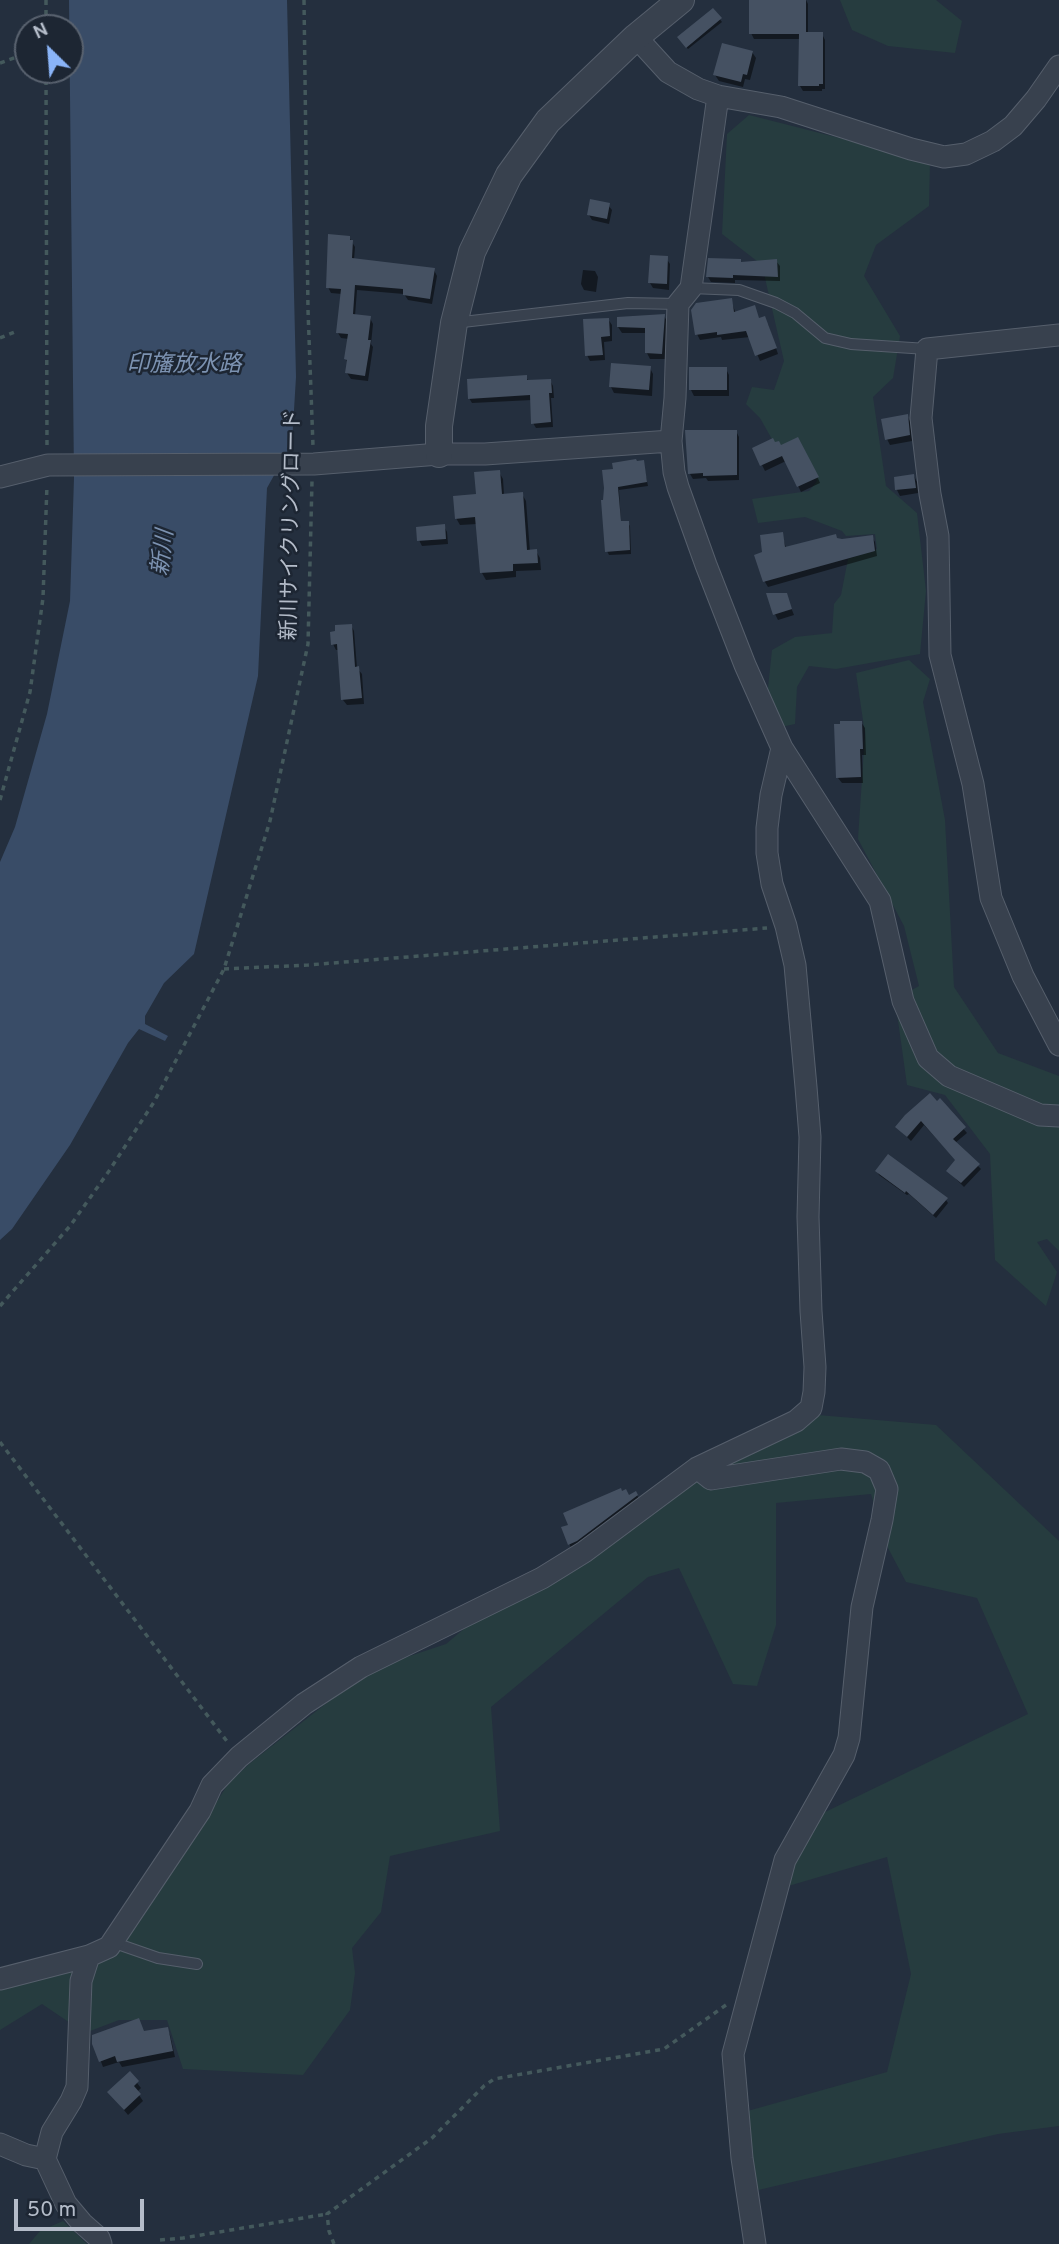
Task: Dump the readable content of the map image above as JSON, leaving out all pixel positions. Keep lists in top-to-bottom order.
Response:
{
  "streets": {
    "path": ["新川サイクリングロード"]
  },
  "water": ["印旛放水路", "新川"],
  "scale_bar": "50 m",
  "north": "top left"
}
